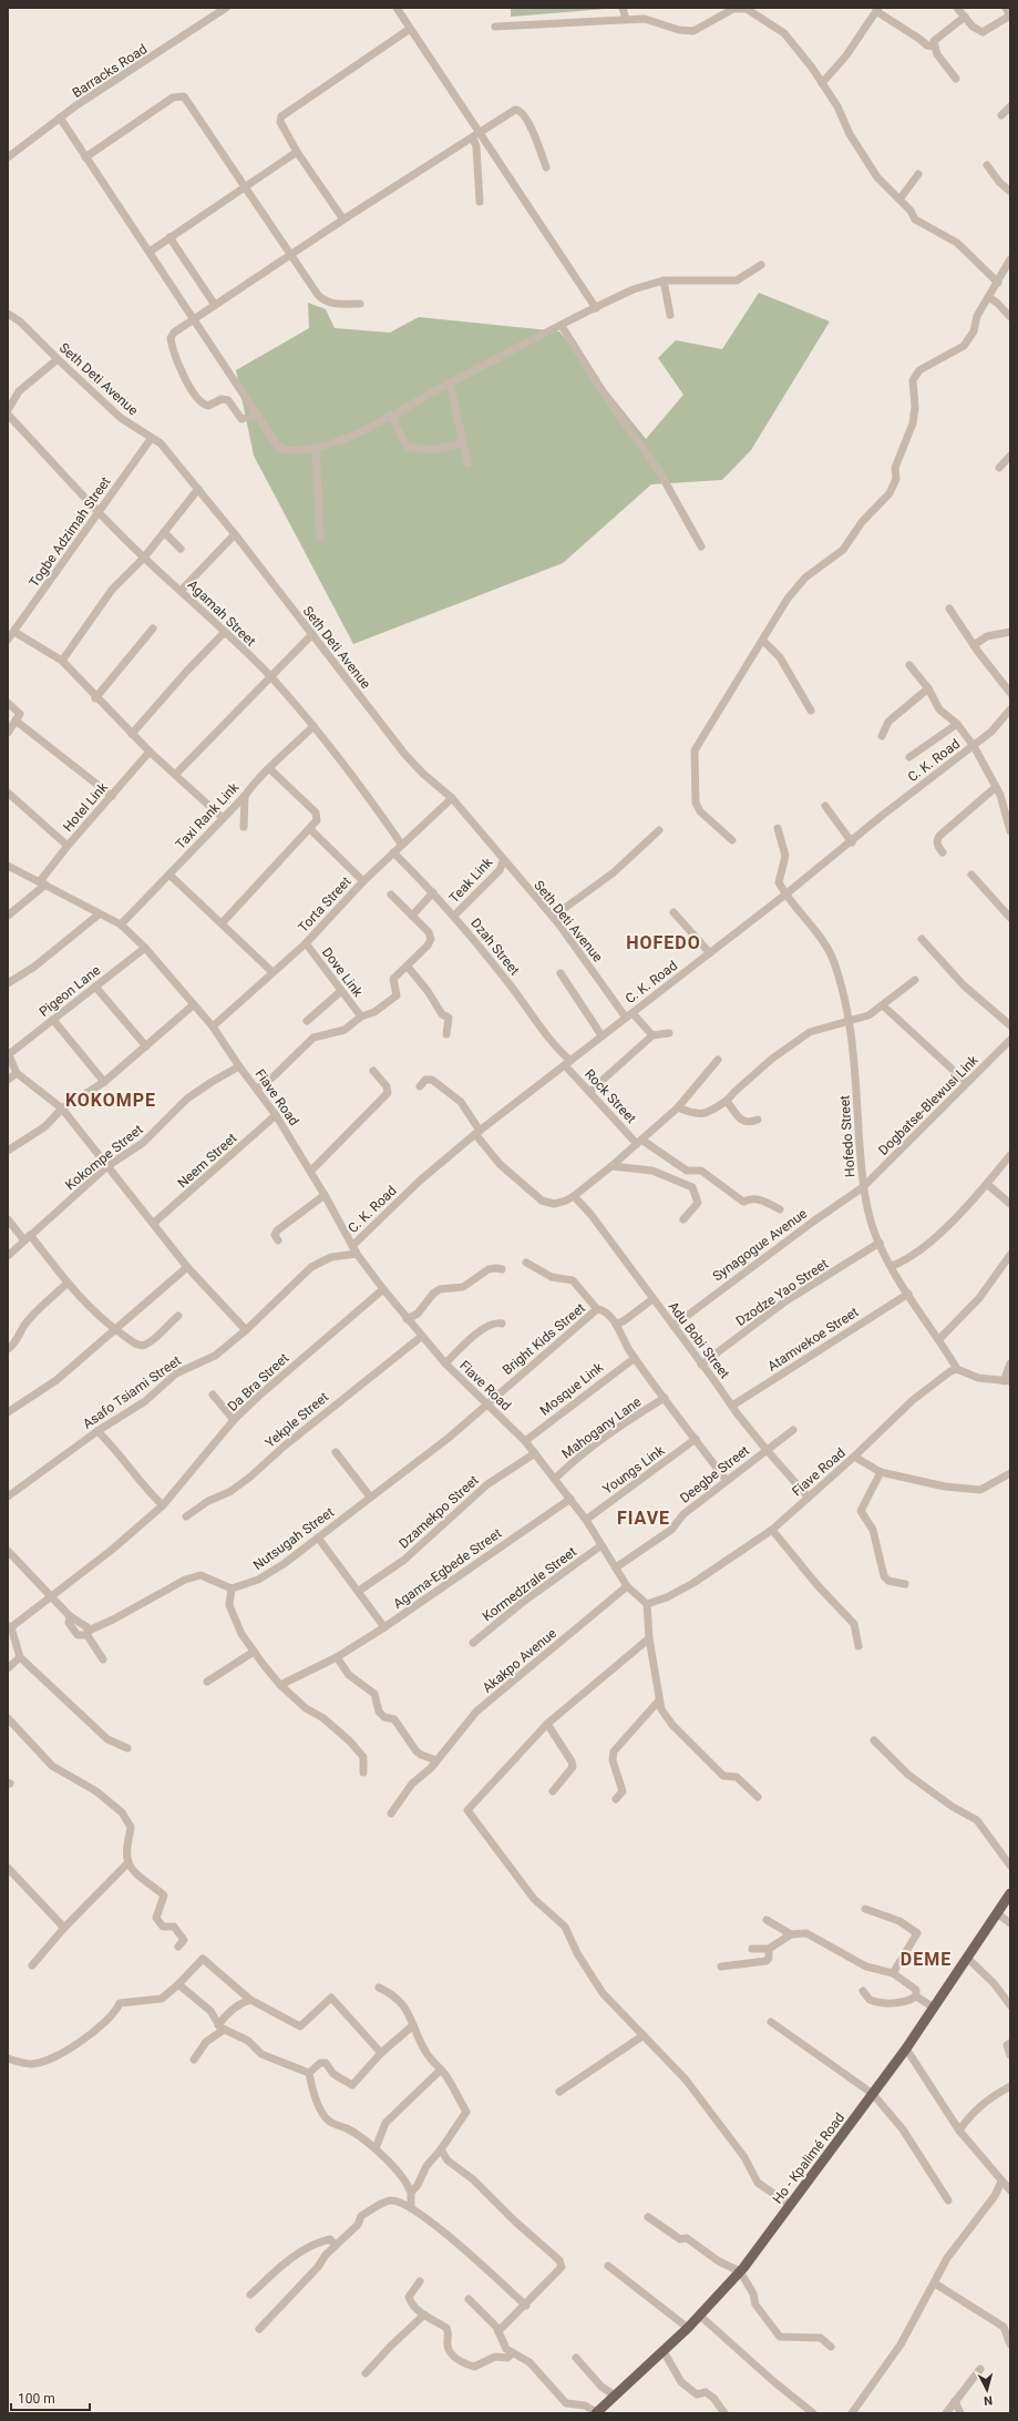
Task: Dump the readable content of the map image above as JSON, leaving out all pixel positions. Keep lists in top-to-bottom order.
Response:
{
  "streets": {
    "main road": ["Ho - Kpalimé Road"],
    "street": [
      "Barracks Road",
      "Seth Deti Avenue",
      "Togbe Adzimah Street",
      "Agamah Street",
      "C. K. Road",
      "Hotel Link",
      "Taxi Rank Link",
      "Teak Link",
      "Torta Street",
      "Dzah Street",
      "Dove Link",
      "Pigeon Lane",
      "Rock Street",
      "Fiave Road",
      "Dogbatse-Blewusi Link",
      "Hofedo Street",
      "Kokompe Street",
      "Neem Street",
      "Synagogue Avenue",
      "Dzodze Yao Street",
      "Bright Kids Street",
      "Atamvekoe Street",
      "Adu Bobi Street",
      "Da Bra Street",
      "Mosque Link",
      "Asafo Tsiami Street",
      "Yekple Street",
      "Mahogany Lane",
      "Youngs Link",
      "Deegbe Street",
      "Dzamekpo Street",
      "Nutsugah Street",
      "Agama-Egbede Street",
      "Kormedzrale Street",
      "Akakpo Avenue"
    ]
  },
  "crossings": [
    ["Seth Deti Avenue", "Togbe Adzimah Street"],
    ["Seth Deti Avenue", "C. K. Road"],
    ["Seth Deti Avenue", "Teak Link"],
    ["Seth Deti Avenue", "Torta Street"],
    ["Togbe Adzimah Street", "Agamah Street"],
    ["Agamah Street", "Taxi Rank Link"],
    ["Agamah Street", "Torta Street"],
    ["C. K. Road", "Dzah Street"],
    ["C. K. Road", "Rock Street"],
    ["C. K. Road", "Fiave Road"],
    ["C. K. Road", "Hofedo Street"],
    ["Hotel Link", "Fiave Road"],
    ["Taxi Rank Link", "Fiave Road"],
    ["Teak Link", "Dzah Street"],
    ["Torta Street", "Dzah Street"],
    ["Torta Street", "Dove Link"],
    ["Torta Street", "Fiave Road"],
    ["Dzah Street", "Rock Street"],
    ["Pigeon Lane", "Fiave Road"],
    ["Fiave Road", "Hofedo Street"],
    ["Fiave Road", "Kokompe Street"],
    ["Fiave Road", "Neem Street"],
    ["Fiave Road", "Bright Kids Street"],
    ["Fiave Road", "Adu Bobi Street"],
    ["Fiave Road", "Da Bra Street"],
    ["Fiave Road", "Mosque Link"],
    ["Fiave Road", "Asafo Tsiami Street"],
    ["Fiave Road", "Yekple Street"],
    ["Fiave Road", "Mahogany Lane"],
    ["Fiave Road", "Youngs Link"],
    ["Fiave Road", "Deegbe Street"],
    ["Fiave Road", "Dzamekpo Street"],
    ["Fiave Road", "Nutsugah Street"],
    ["Fiave Road", "Agama-Egbede Street"],
    ["Fiave Road", "Kormedzrale Street"],
    ["Fiave Road", "Akakpo Avenue"],
    ["Dogbatse-Blewusi Link", "Hofedo Street"],
    ["Dogbatse-Blewusi Link", "Synagogue Avenue"],
    ["Hofedo Street", "Synagogue Avenue"],
    ["Hofedo Street", "Dzodze Yao Street"],
    ["Hofedo Street", "Atamvekoe Street"],
    ["Synagogue Avenue", "Adu Bobi Street"],
    ["Dzodze Yao Street", "Adu Bobi Street"],
    ["Bright Kids Street", "Nutsugah Street"],
    ["Atamvekoe Street", "Adu Bobi Street"],
    ["Adu Bobi Street", "Deegbe Street"]
  ],
  "districts": [
    "HOFEDO",
    "KOKOMPE",
    "FIAVE",
    "DEME"
  ],
  "scale_bar": "100 m",
  "north": "bottom"
}
